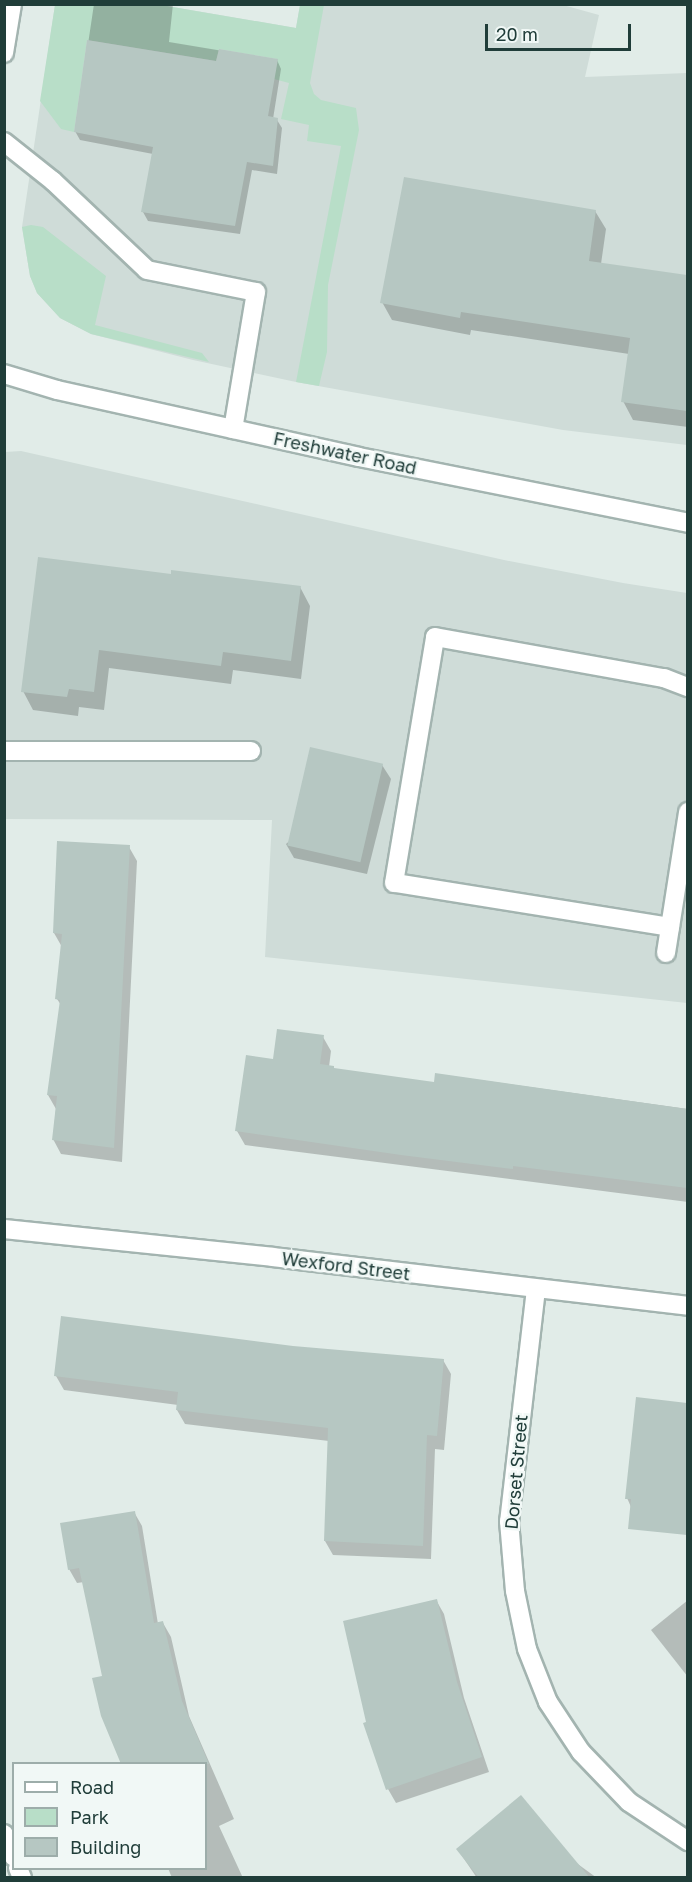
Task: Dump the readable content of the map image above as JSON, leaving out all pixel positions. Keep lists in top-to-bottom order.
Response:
{
  "streets": {
    "street": ["Freshwater Road", "Wexford Street", "Dorset Street"]
  },
  "crossings": [
    ["Wexford Street", "Dorset Street"]
  ],
  "legend": ["Road", "Park", "Building"],
  "scale_bar": "20 m"
}
